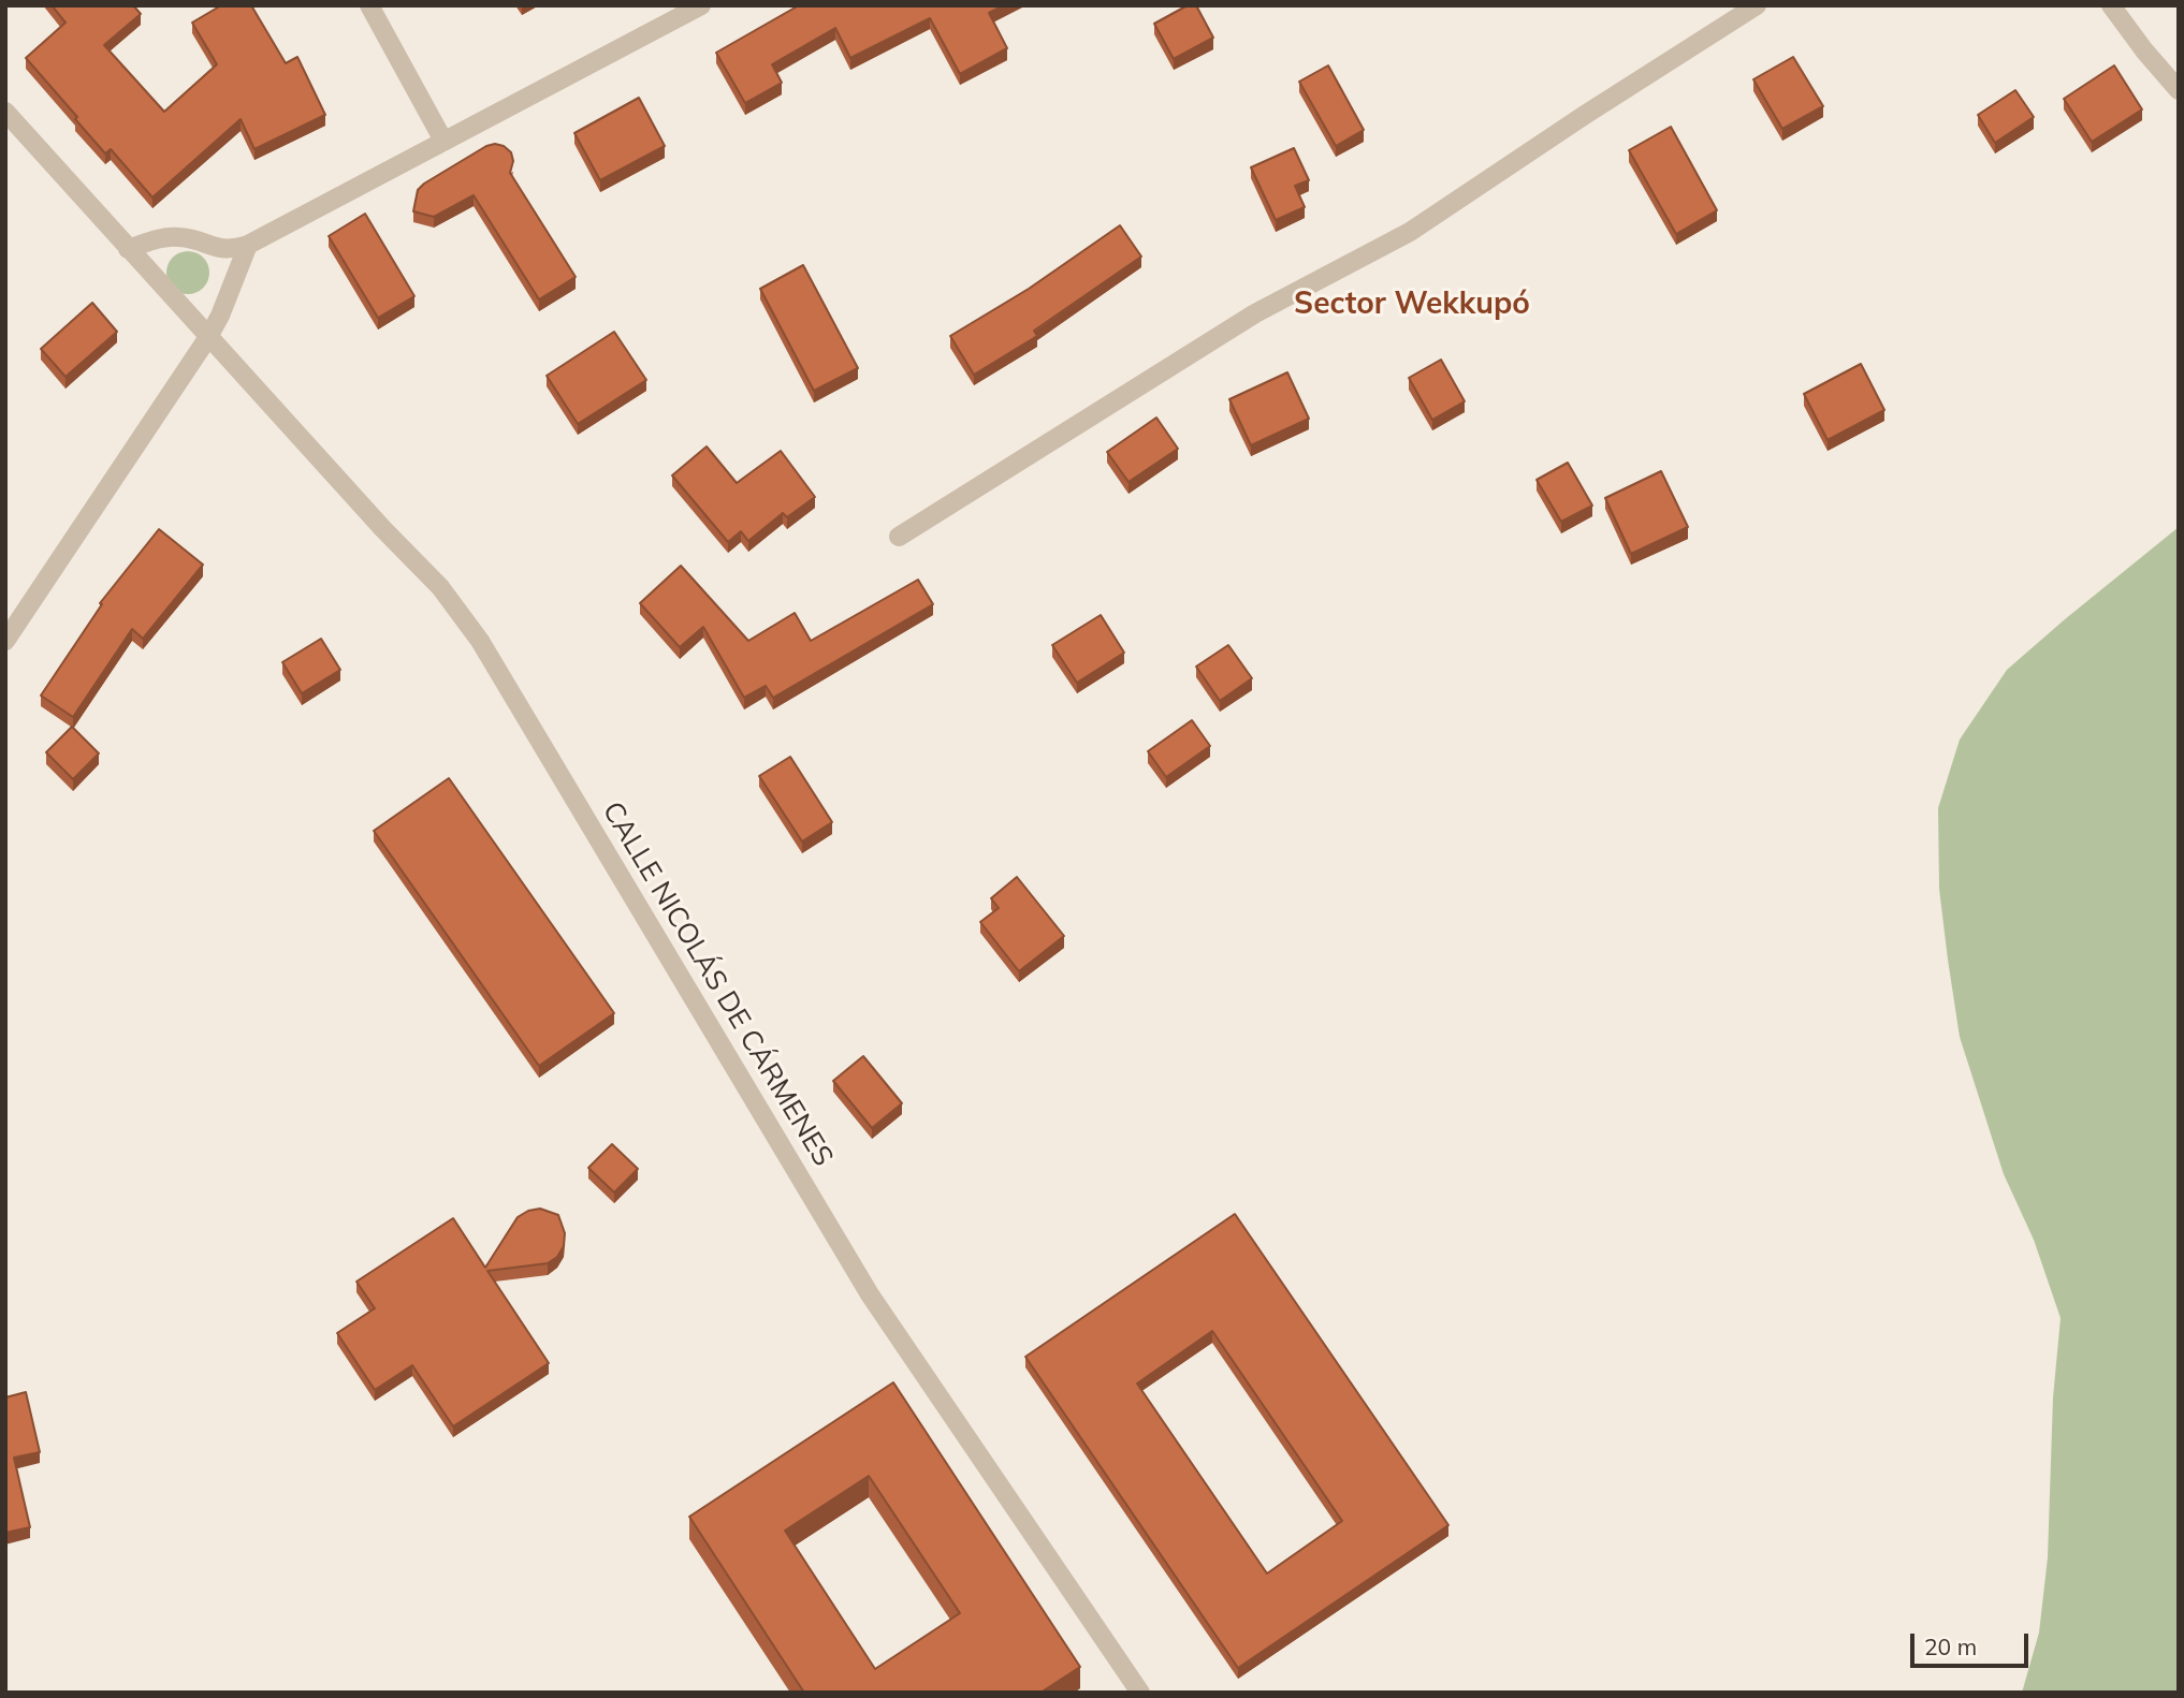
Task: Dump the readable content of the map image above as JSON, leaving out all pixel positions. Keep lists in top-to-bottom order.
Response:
{
  "streets": {
    "street": ["CALLE NICOLÁS DE CÁRMENES"]
  },
  "districts": ["Sector Wekkupó"],
  "scale_bar": "20 m"
}
